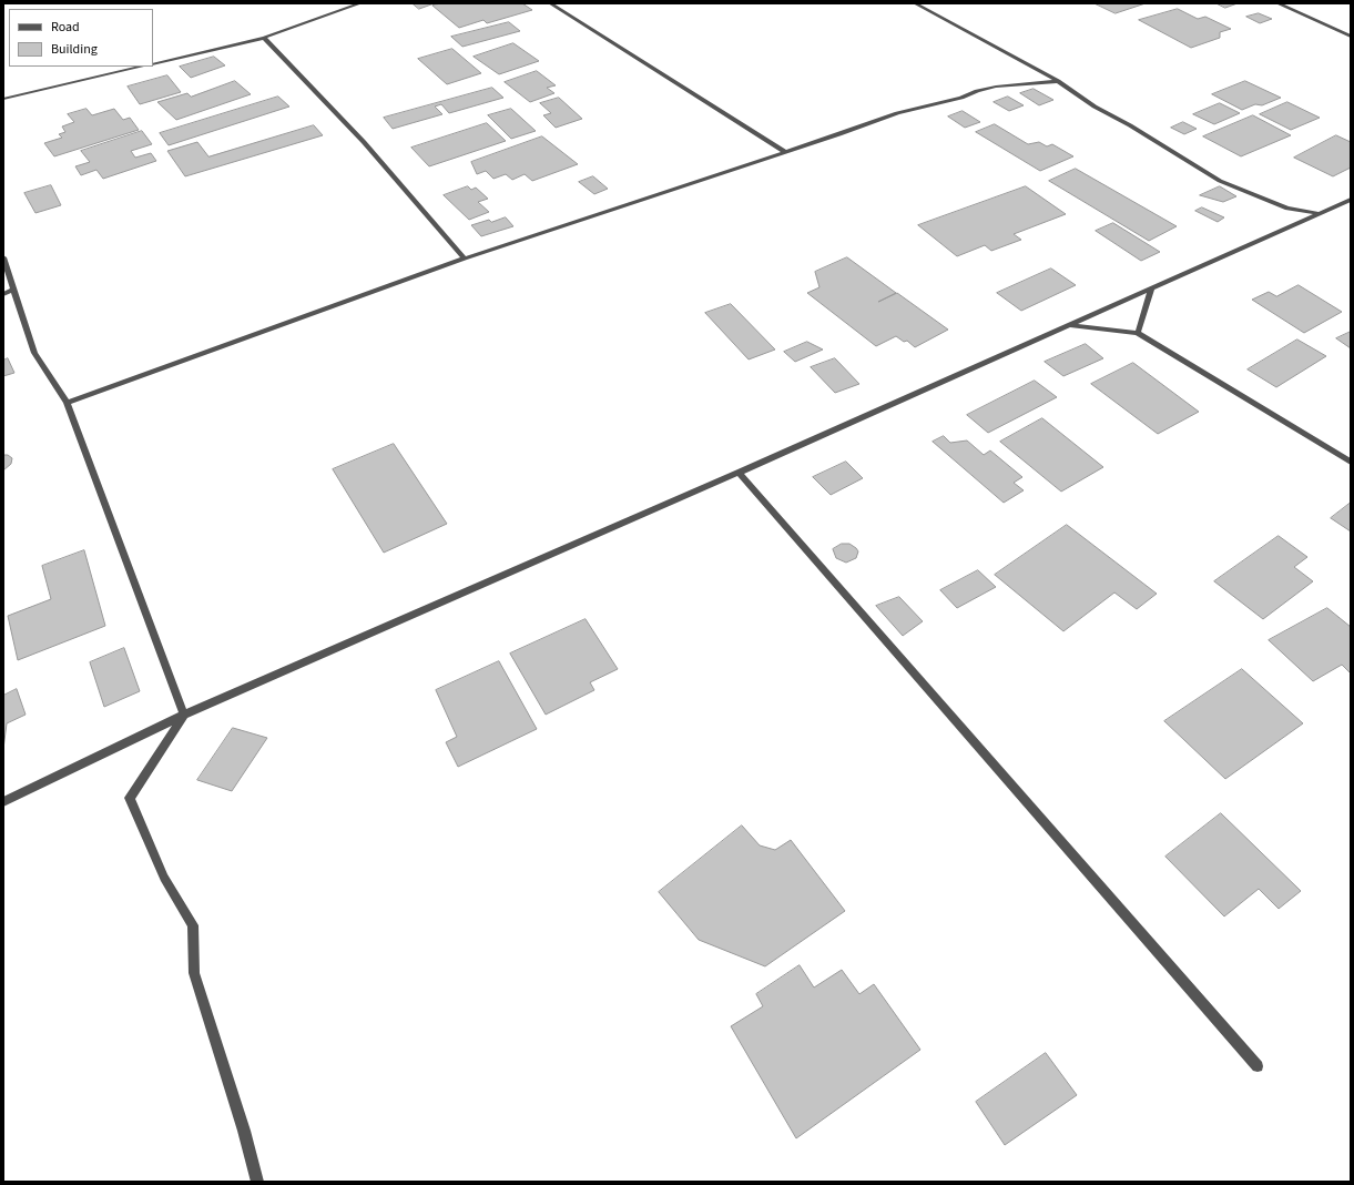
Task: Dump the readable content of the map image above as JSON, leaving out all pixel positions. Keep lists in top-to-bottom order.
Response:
{
  "legend": ["Road", "Building"]
}
